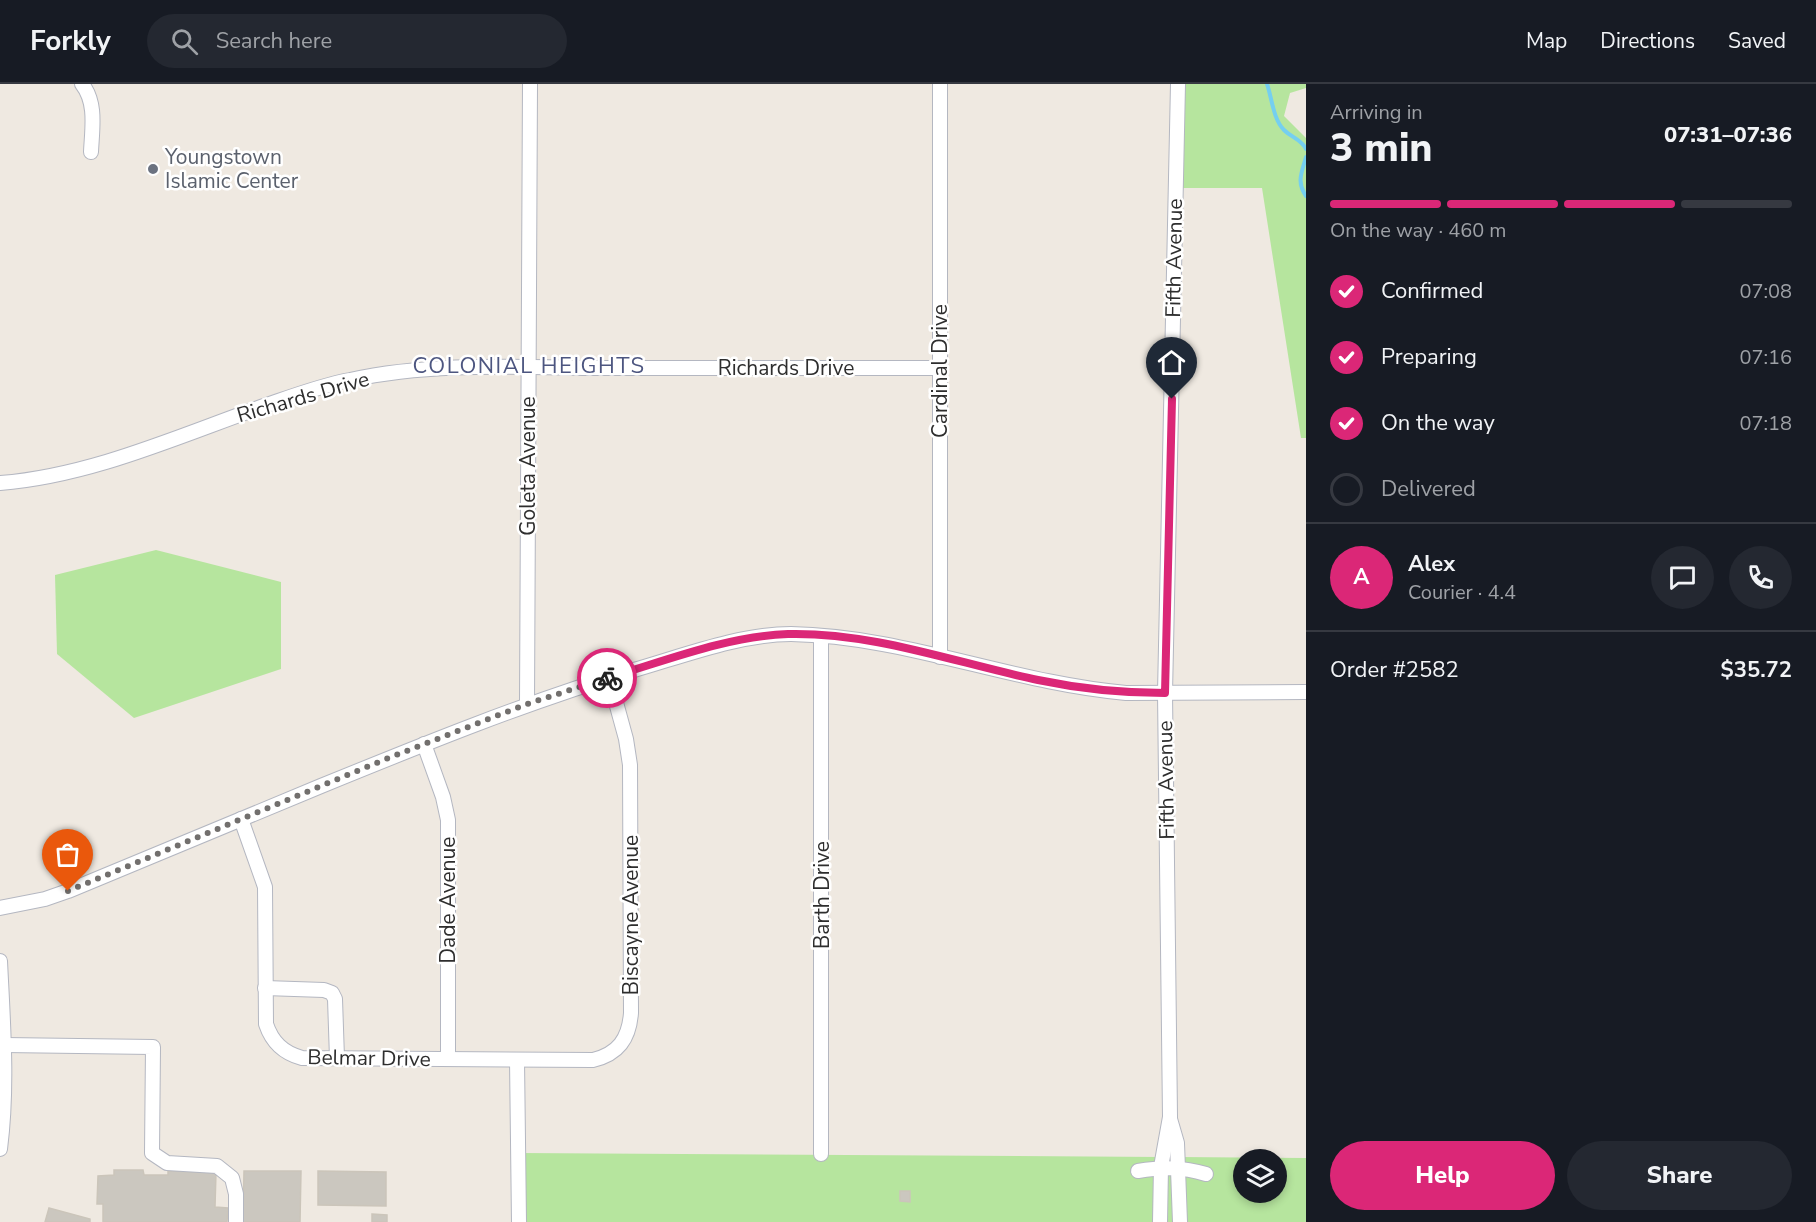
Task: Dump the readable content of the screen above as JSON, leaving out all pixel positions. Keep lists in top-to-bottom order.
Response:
{
  "streets": {
    "street": [
      "Fifth Avenue",
      "Richards Drive",
      "Cardinal Drive",
      "Goleta Avenue",
      "Barth Drive",
      "Dade Avenue",
      "Biscayne Avenue",
      "Belmar Drive"
    ]
  },
  "crossings": [
    ["Richards Drive", "Cardinal Drive"],
    ["Richards Drive", "Goleta Avenue"],
    ["Dade Avenue", "Belmar Drive"],
    ["Biscayne Avenue", "Belmar Drive"]
  ],
  "districts": ["COLONIAL HEIGHTS"],
  "places": ["Youngstown Islamic Center"],
  "page": {
    "header": "Forkly",
    "search": "Search here",
    "nav": ["Map", "Directions", "Saved"],
    "heading": ["3 min", "Arriving in", "07:31–07:36"],
    "panel": [
      "Alex",
      "Courier · 4.4",
      "Order #2582",
      "$35.72"
    ],
    "bar": "On the way · 460 m",
    "list": [
      ["Confirmed", "07:08"],
      ["Preparing", "07:16"],
      ["On the way", "07:18"],
      "Delivered"
    ],
    "round": "A",
    "buttons": ["Help", "Share"]
  }
}
